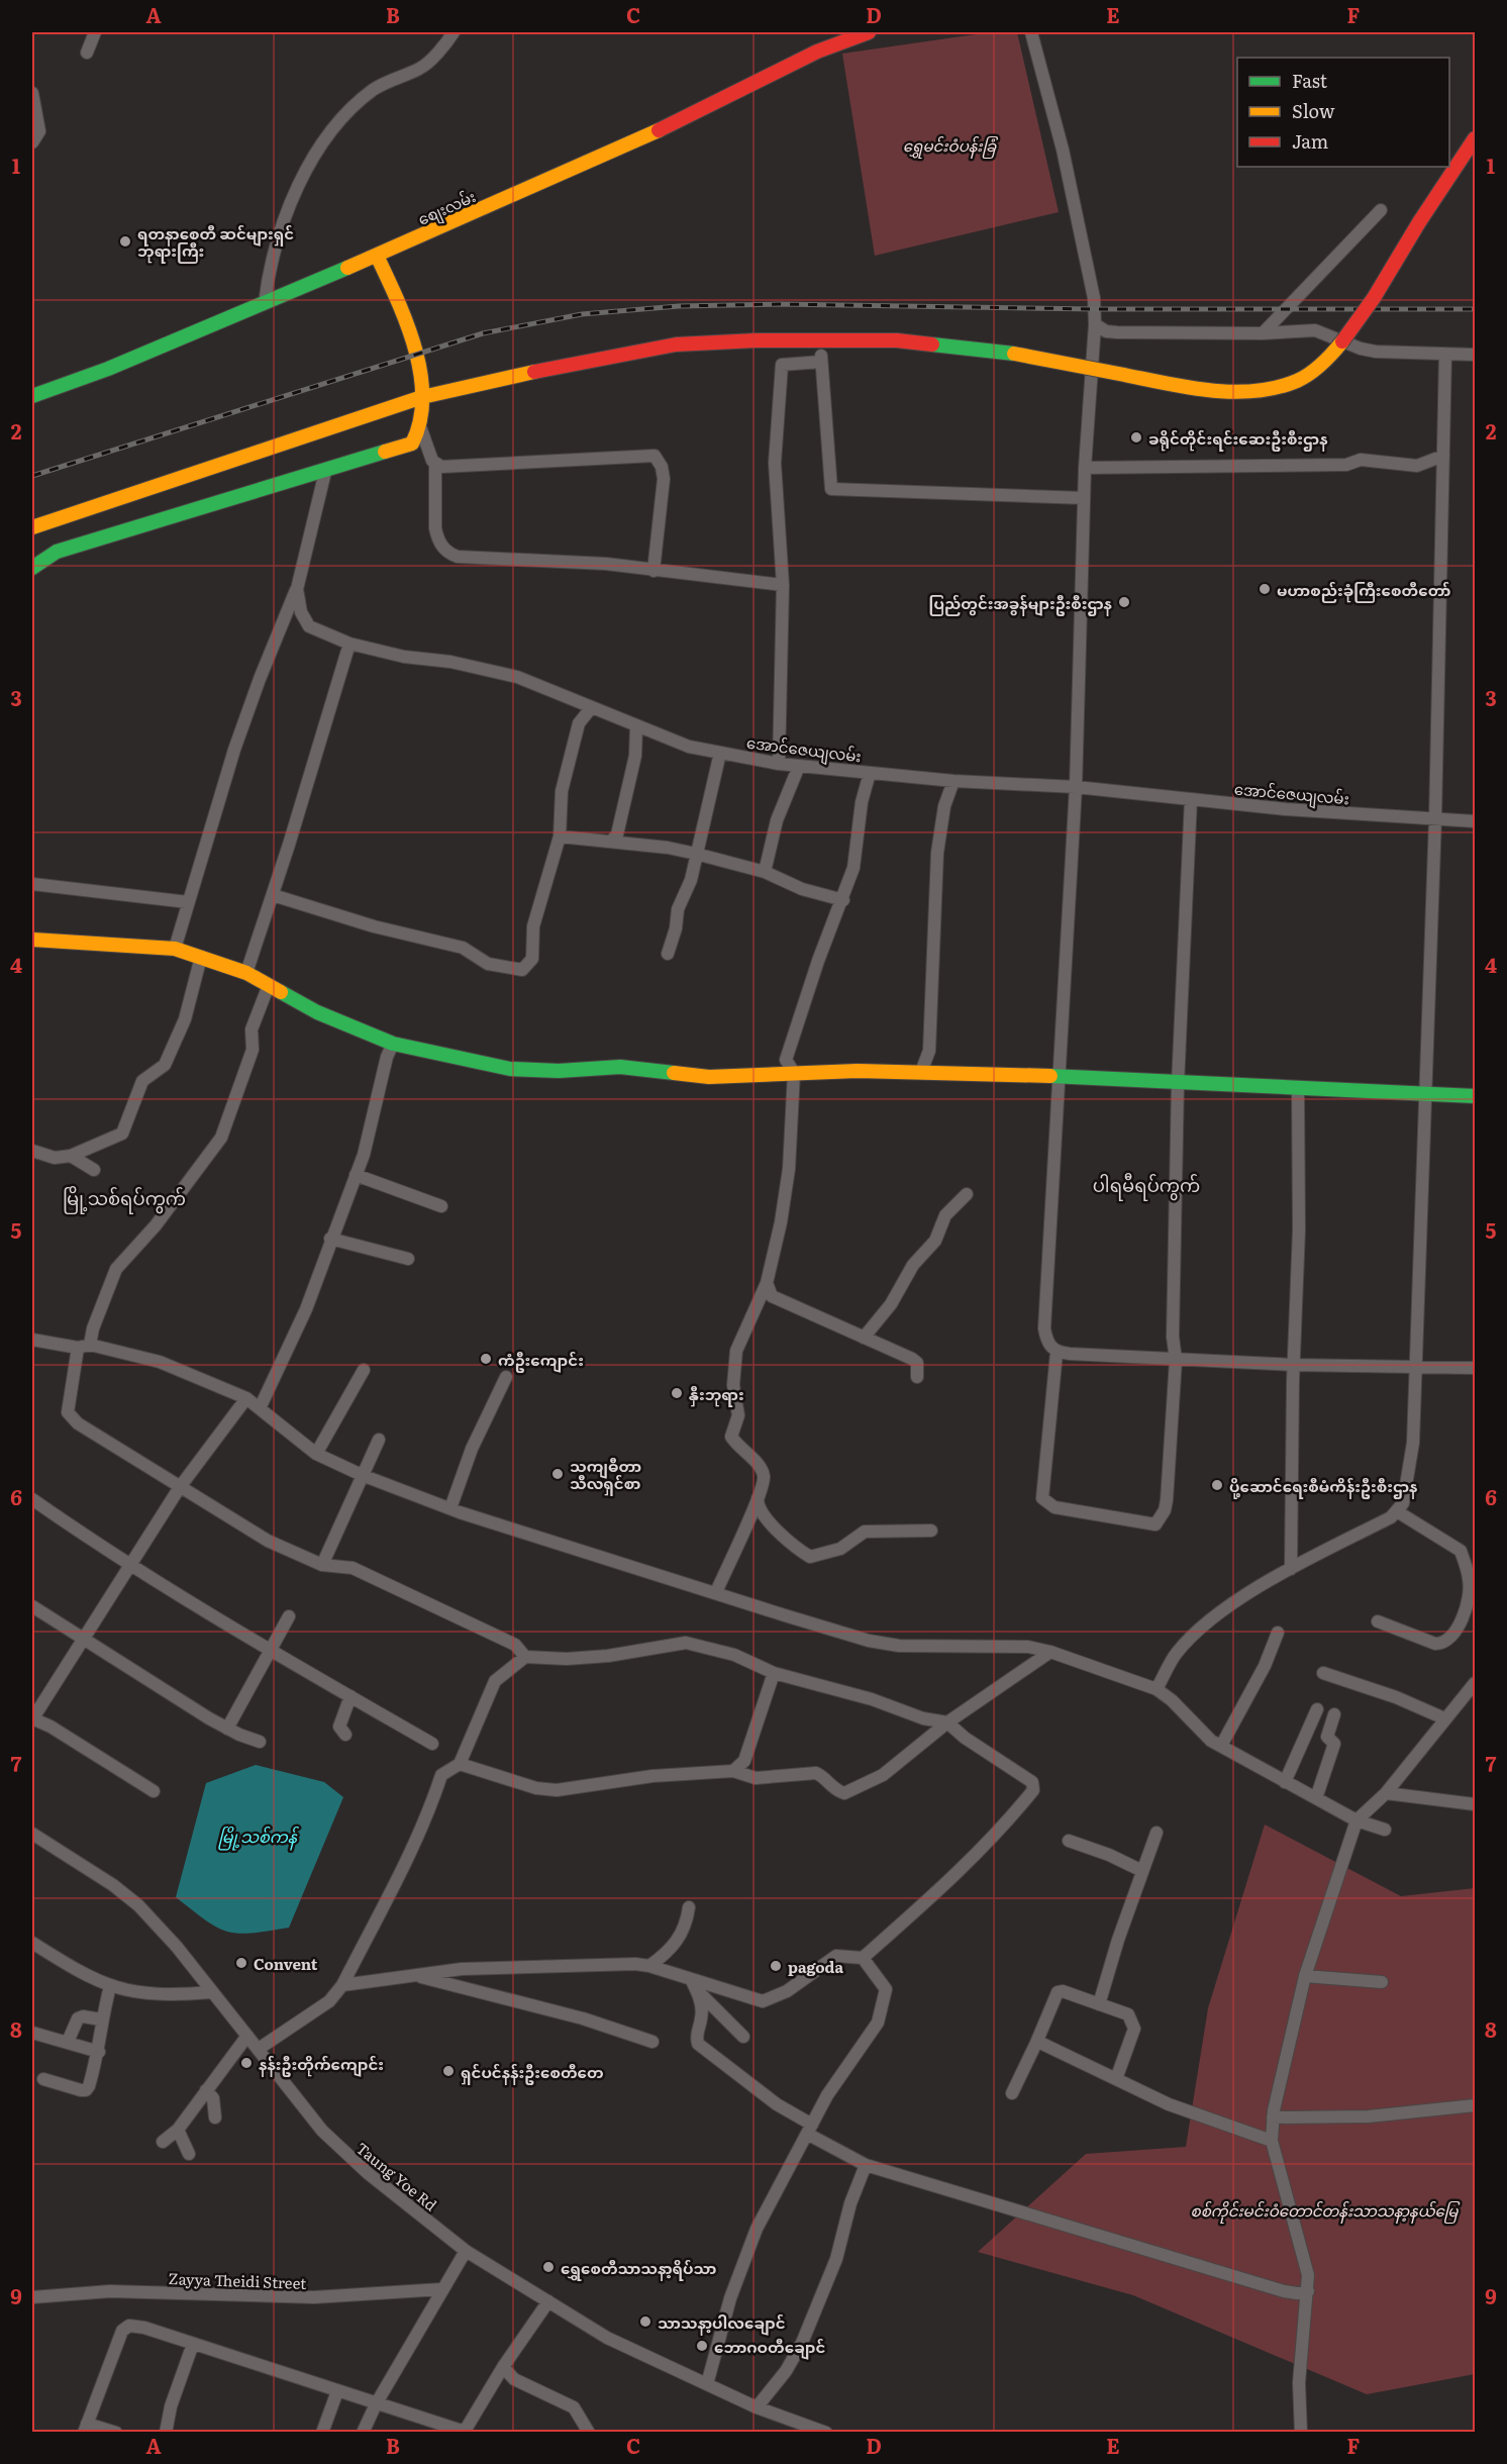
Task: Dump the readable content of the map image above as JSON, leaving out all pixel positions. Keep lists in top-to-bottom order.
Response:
{
  "streets": {
    "main road": ["စျေးလမ်း"],
    "street": ["အောင်ဇေယျလမ်း", "Taung Yoe Rd", "Zayya Theidi Street"]
  },
  "districts": ["ပါရမီရပ်ကွက်", "မြို့သစ်ရပ်ကွက်"],
  "water": ["မြို့သစ်ကန်"],
  "parks": ["ရွှေမင်းဝံပန်းခြံ", "စစ်ကိုင်းမင်းဝံတောင်တန်းသာသနာ့နယ်မြေ"],
  "places": [
    "ရတနာစေတီ ဆင်များရှင် ဘုရားကြီး",
    "ခရိုင်တိုင်းရင်းဆေးဦးစီးဌာန",
    "မဟာစည်းခုံကြီးစေတီတော်",
    "ပြည်တွင်းအခွန်များဦးစီးဌာန",
    "ကံဦးကျောင်း",
    "နှီးဘုရား",
    "သကျဓီတာ သီလရှင်စာ",
    "ပို့ဆောင်ရေးစီမံကိန်းဦးစီးဌာန",
    "Convent",
    "pagoda",
    "နန်းဦးတိုက်ကျောင်း",
    "ရှင်ပင်နန်းဦးစေတီတေ",
    "ရွှေစေတီသာသနာ့ရိပ်သာ",
    "သာသနာ့ပါလချောင်",
    "ဘောဂဝတီချောင်"
  ],
  "legend": ["Fast", "Slow", "Jam"],
  "grid": {
    "columns": [
      "A",
      "B",
      "C",
      "D",
      "E",
      "F"
    ],
    "rows": [
      "1",
      "2",
      "3",
      "4",
      "5",
      "6",
      "7",
      "8",
      "9"
    ]
  }
}
